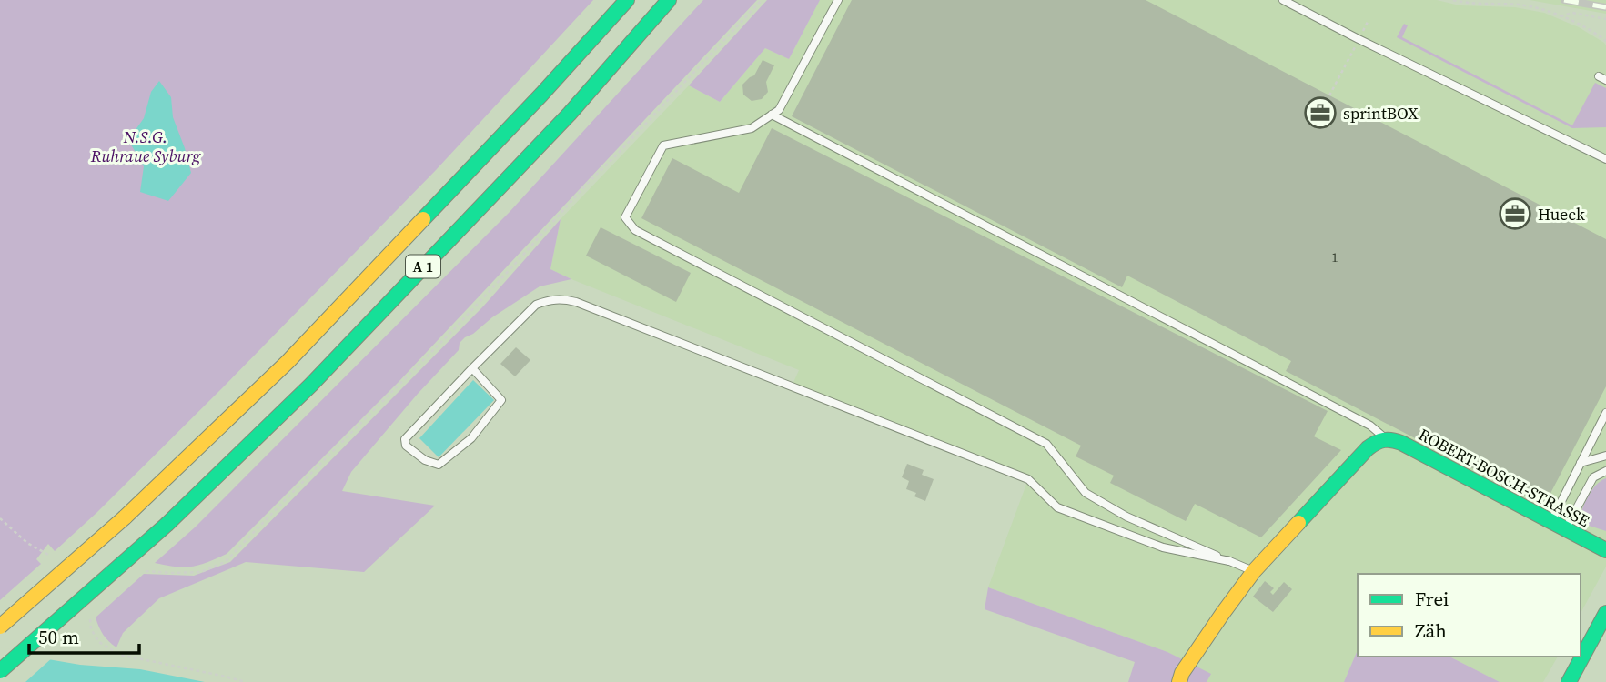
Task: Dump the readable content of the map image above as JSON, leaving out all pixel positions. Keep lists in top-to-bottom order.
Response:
{
  "streets": {
    "main road": ["A 1", "ROBERT-BOSCH-STRASSE"]
  },
  "parks": ["N.S.G. Ruhraue Syburg"],
  "places": {
    "office": ["sprintBOX", "Hueck"]
  },
  "house_numbers": ["1"],
  "legend": ["Frei", "Zäh"],
  "scale_bar": "50 m"
}
